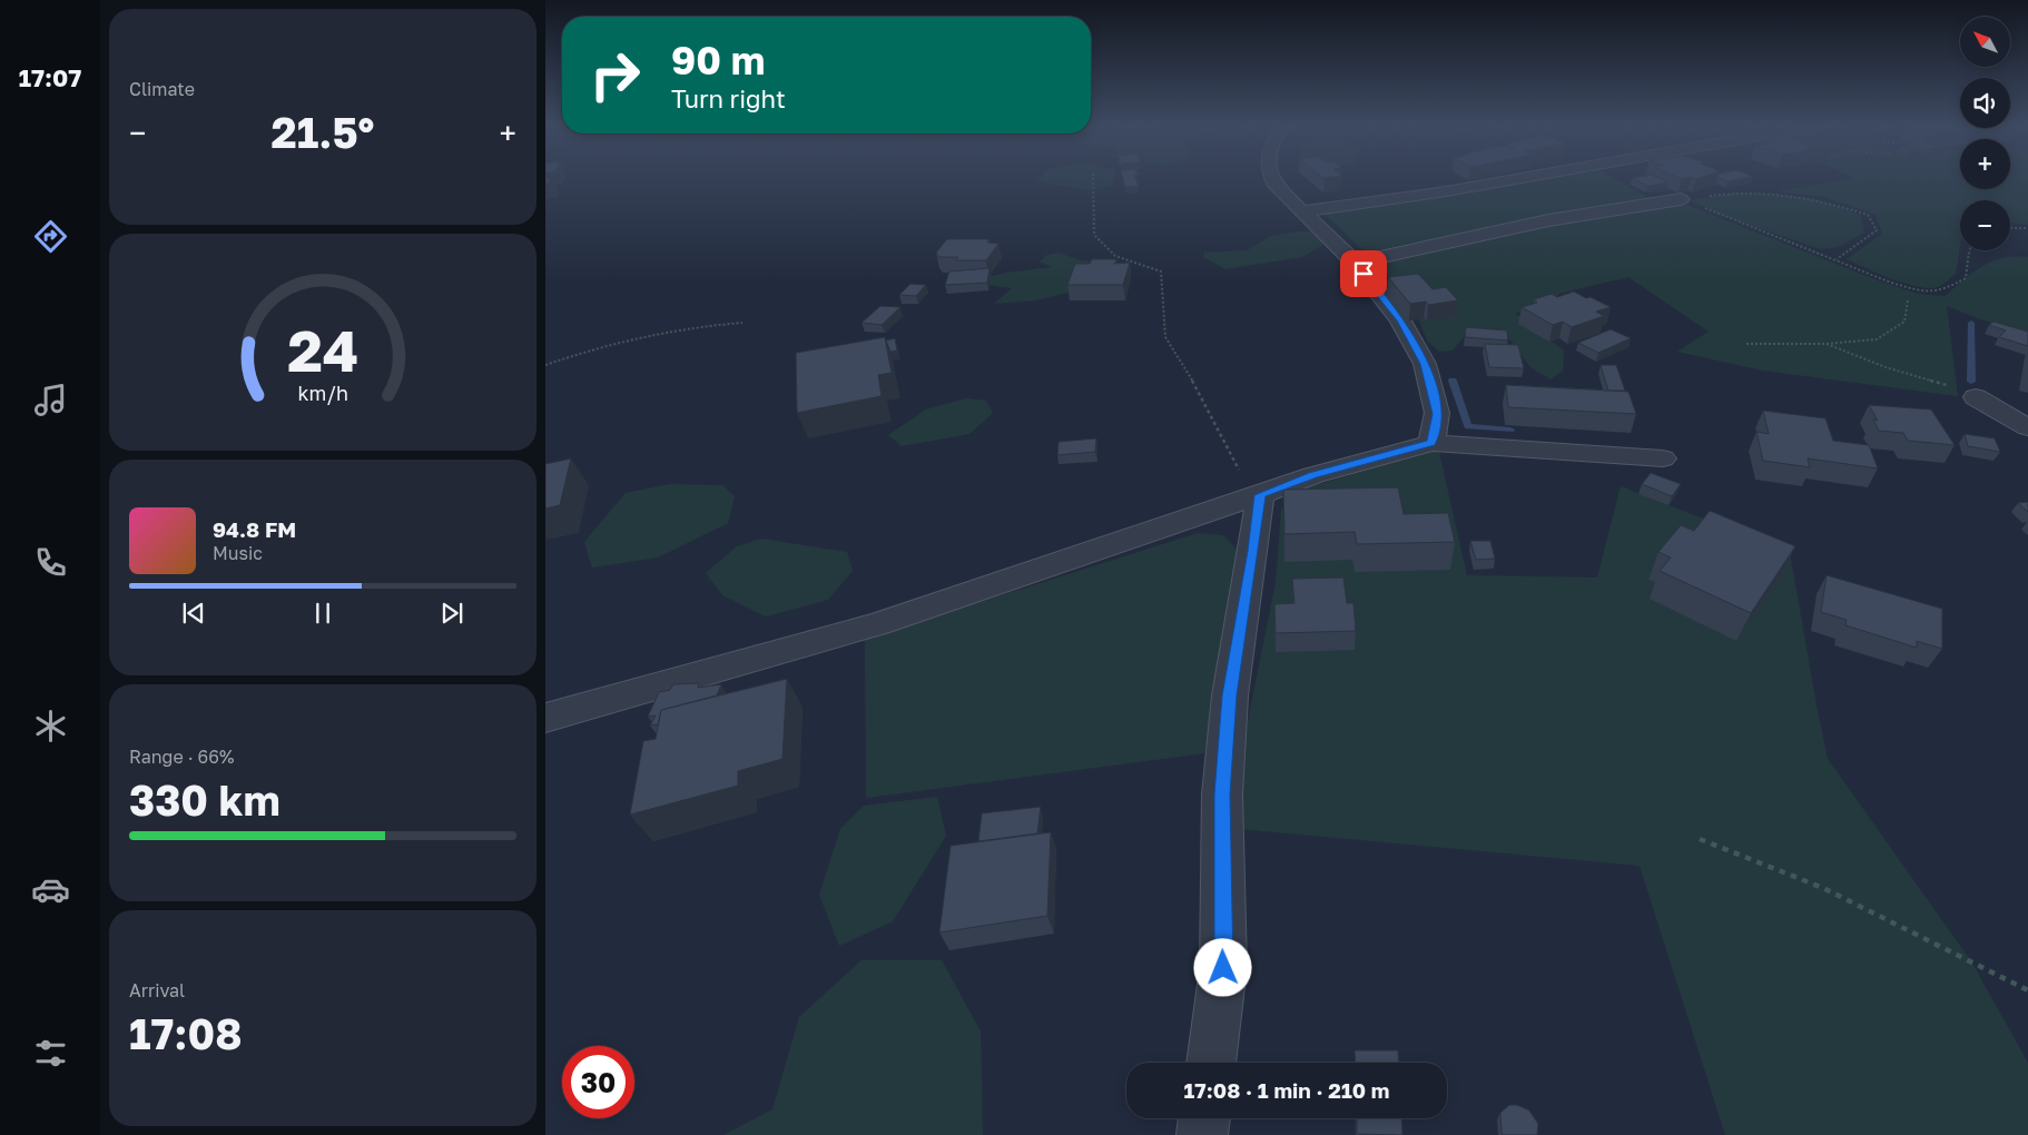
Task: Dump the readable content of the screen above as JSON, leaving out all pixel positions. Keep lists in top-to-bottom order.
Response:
{
  "north": "top left",
  "page": {
    "tabs": "17:07",
    "tile": [
      "Climate",
      ["Range · 66%", "330 km"],
      ["Arrival", "17:08"]
    ],
    "map_buttons": ["+", "−"],
    "turn": ["90 m", "Turn right"],
    "heat": ["−", "21.5°", "+"],
    "song": ["94.8 FM", "Music"],
    "limit": "30",
    "trip": "17:08 · 1 min · 210 m",
    "gauge": ["24", "km/h"]
  }
}
